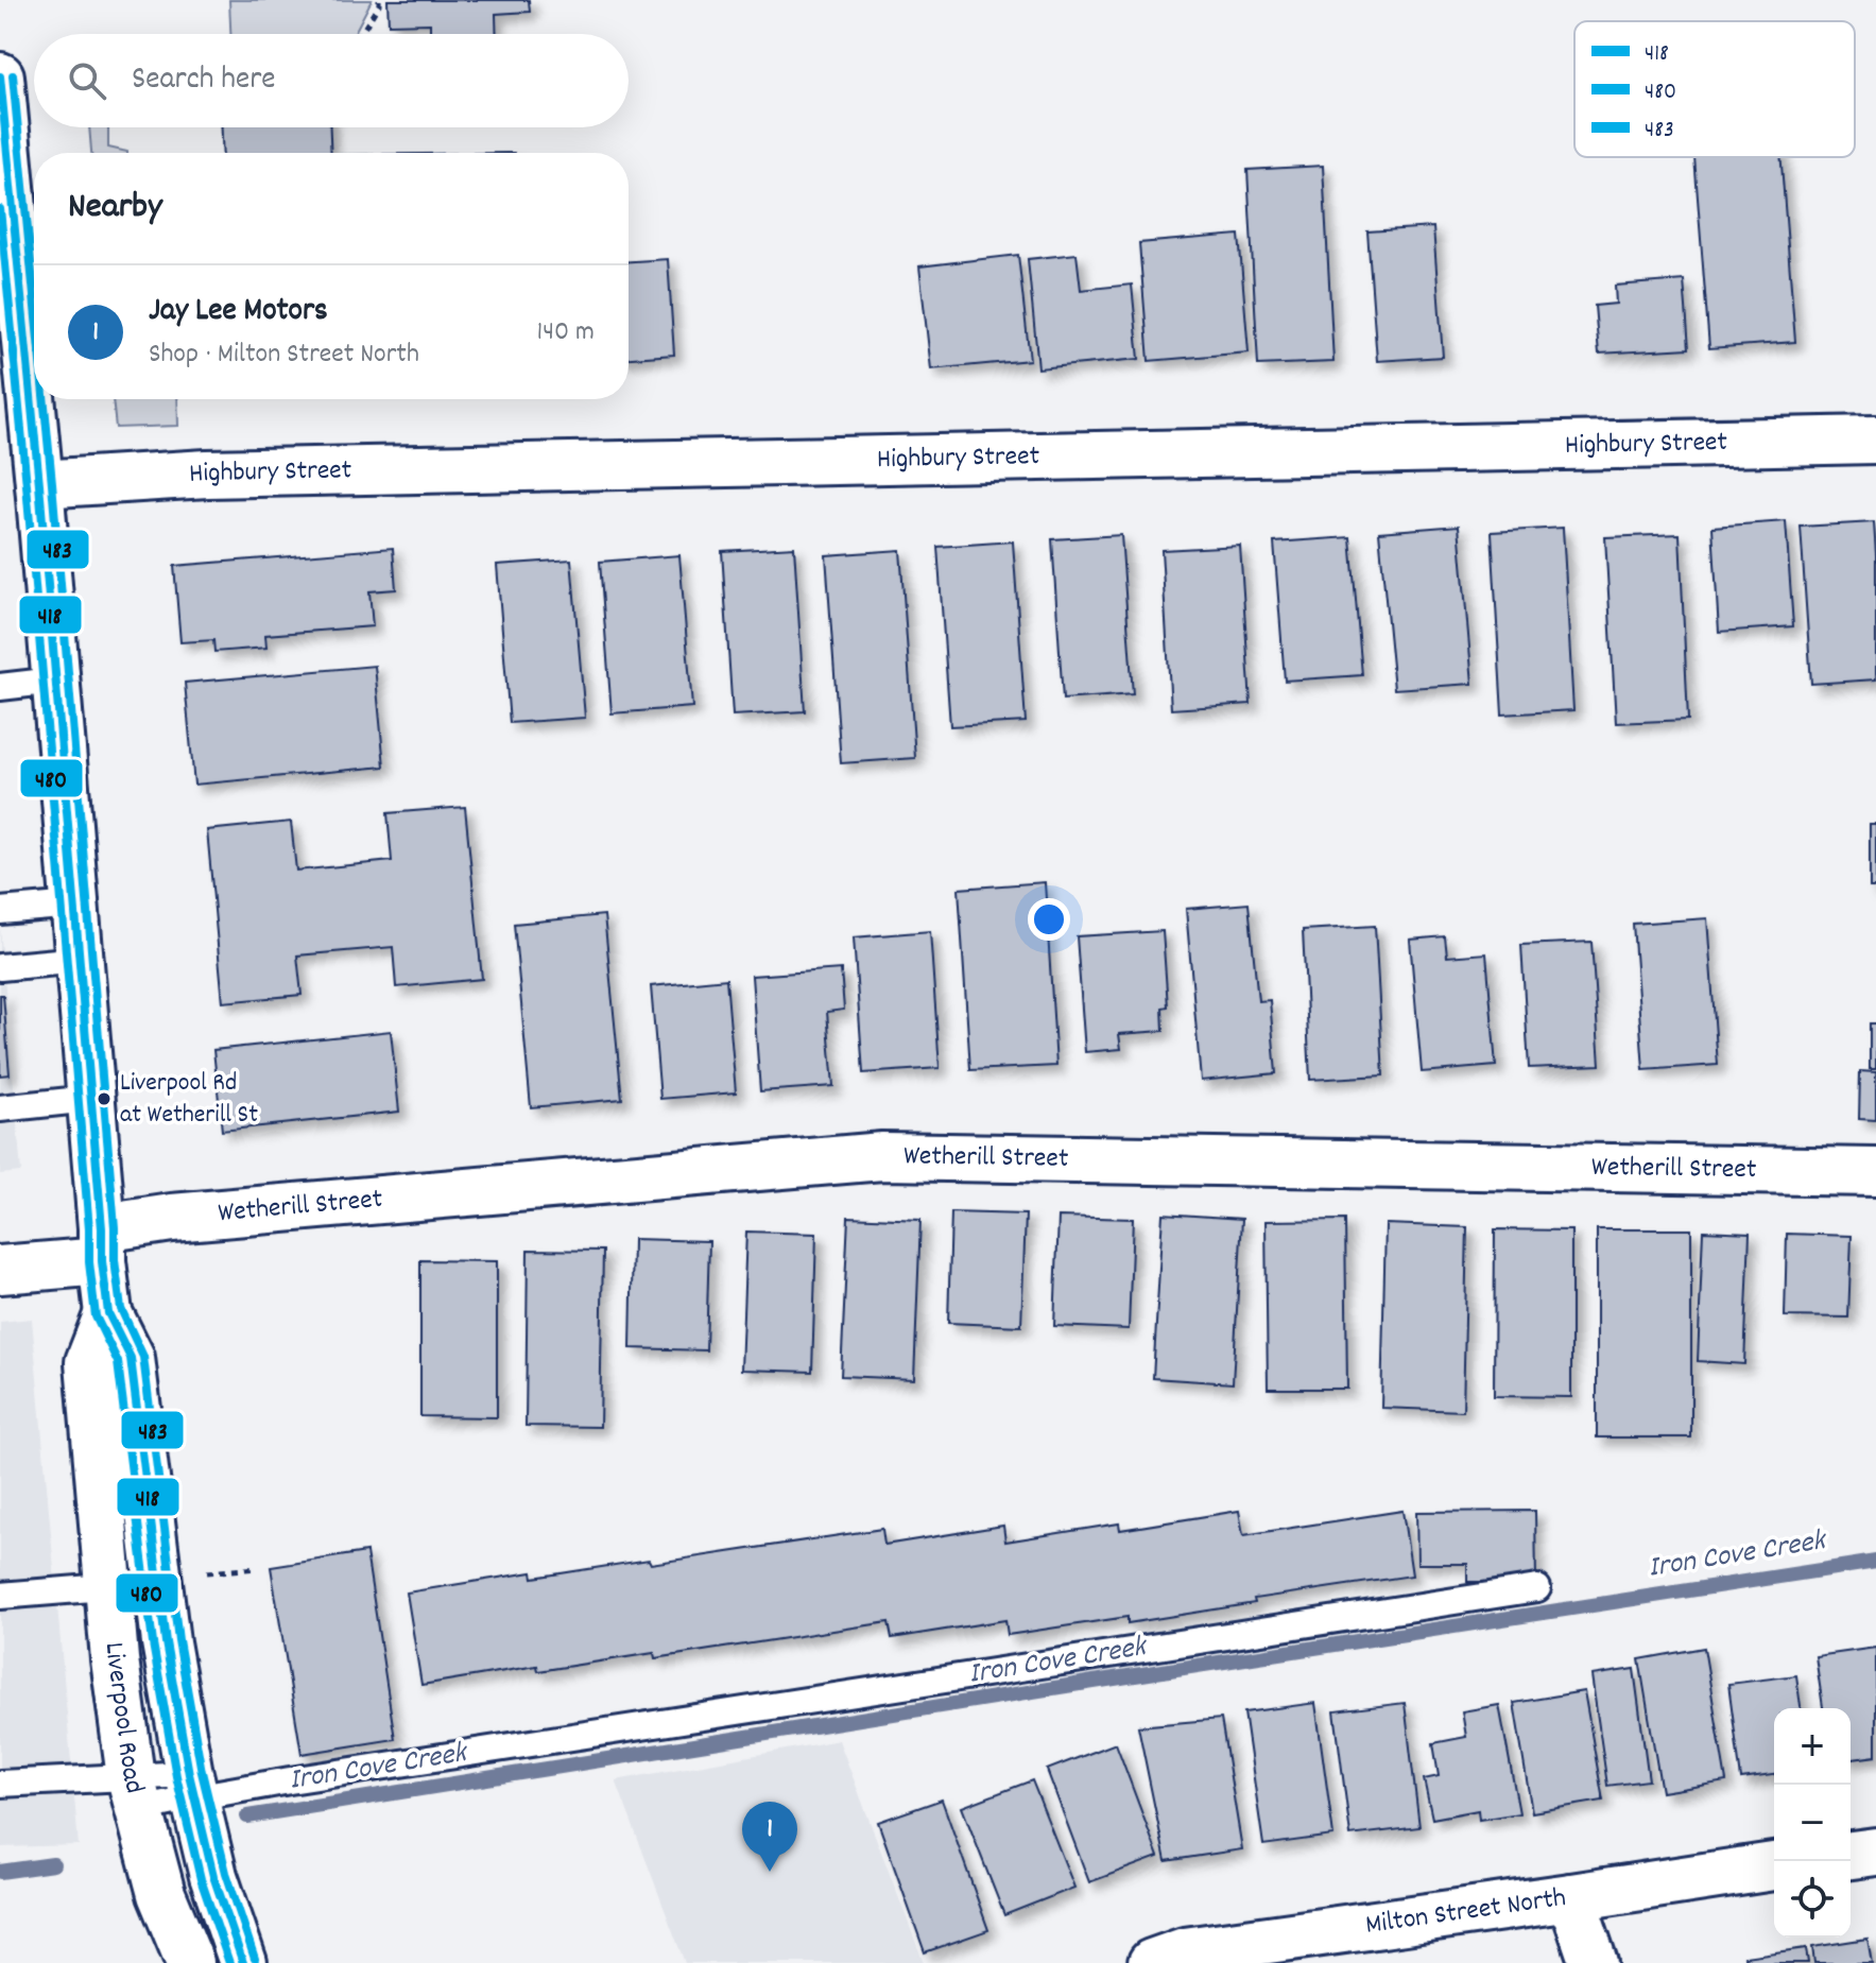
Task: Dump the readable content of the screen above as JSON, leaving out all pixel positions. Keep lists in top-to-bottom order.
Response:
{
  "streets": {
    "main road": [
      "Highbury Street",
      "Wetherill Street",
      "Liverpool Road",
      "Milton Street North"
    ]
  },
  "crossings": [
    ["Highbury Street", "Liverpool Road"],
    ["Wetherill Street", "Liverpool Road"]
  ],
  "water": ["Iron Cove Creek"],
  "places": ["Liverpool Rd at Wetherill St"],
  "lines": ["transit line 483", "transit line 418", "transit line 480"],
  "legend": ["418", "480", "483"],
  "page": {
    "search": "Search here",
    "heading": "Nearby",
    "list": [
      {
        "mark": "1",
        "name": "Jay Lee Motors",
        "note": "Shop · Milton Street North",
        "value": "140 m"
      }
    ],
    "map_buttons": ["+", "−"],
    "pins": "1"
  }
}
